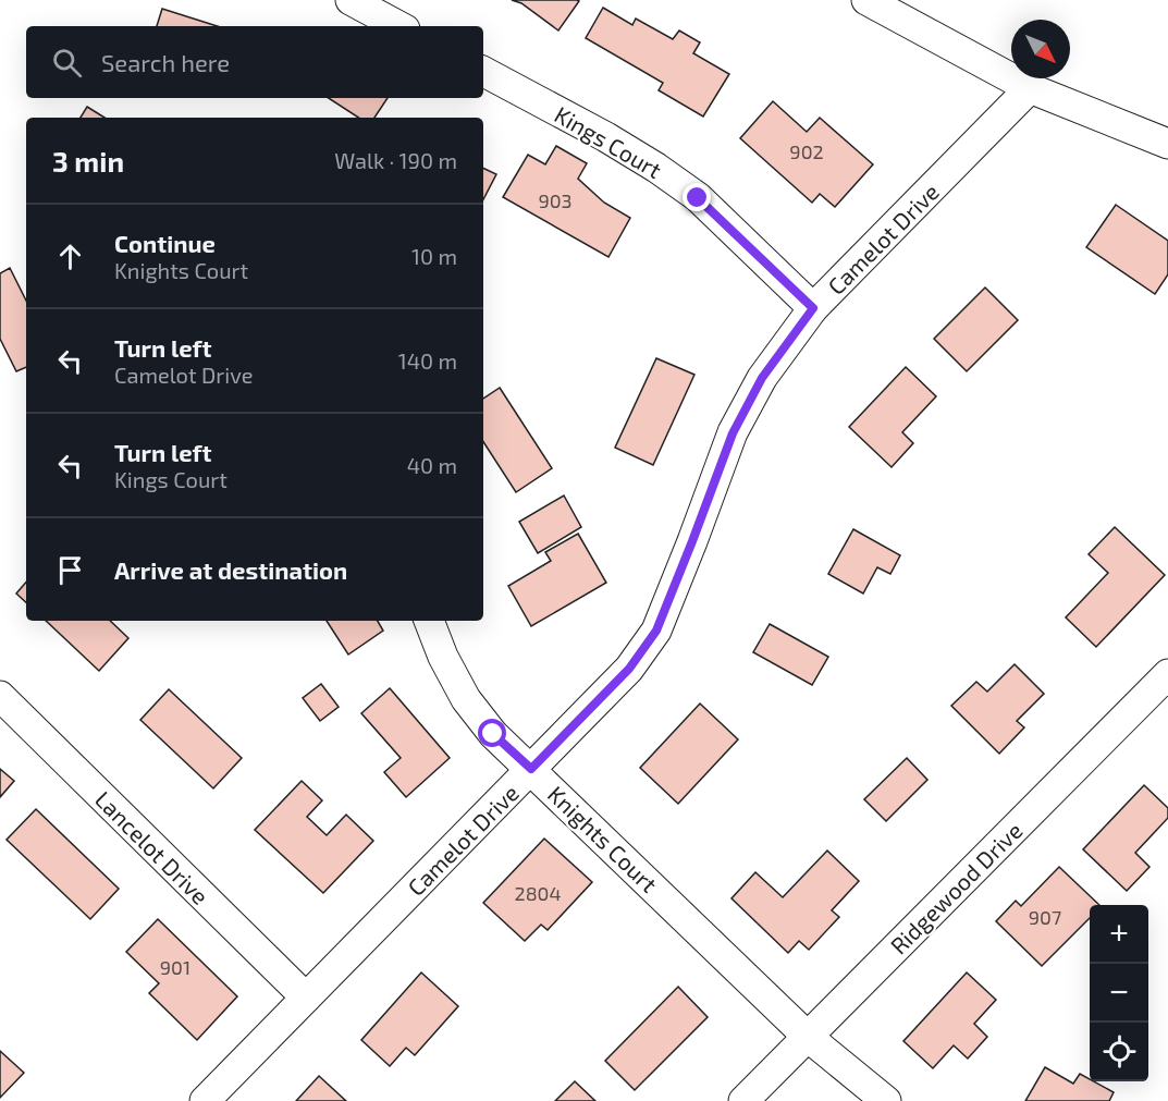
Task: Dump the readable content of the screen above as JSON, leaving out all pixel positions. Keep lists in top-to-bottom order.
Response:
{
  "streets": {
    "street": [
      "Kings Court",
      "Camelot Drive",
      "Knights Court",
      "Lancelot Drive",
      "Ridgewood Drive"
    ]
  },
  "crossings": [
    ["Kings Court", "Camelot Drive"],
    ["Camelot Drive", "Knights Court"],
    ["Camelot Drive", "Lancelot Drive"],
    ["Knights Court", "Ridgewood Drive"]
  ],
  "house_numbers": [
    "902",
    "903",
    "2804",
    "907",
    "901"
  ],
  "north": "bottom right",
  "page": {
    "search": "Search here",
    "heading": ["3 min", "Walk · 190 m"],
    "list": [
      ["Continue", "Knights Court", "10 m"],
      ["Turn left", "Camelot Drive", "140 m"],
      ["Turn left", "Kings Court", "40 m"],
      "Arrive at destination"
    ],
    "map_buttons": ["+", "−"]
  }
}
